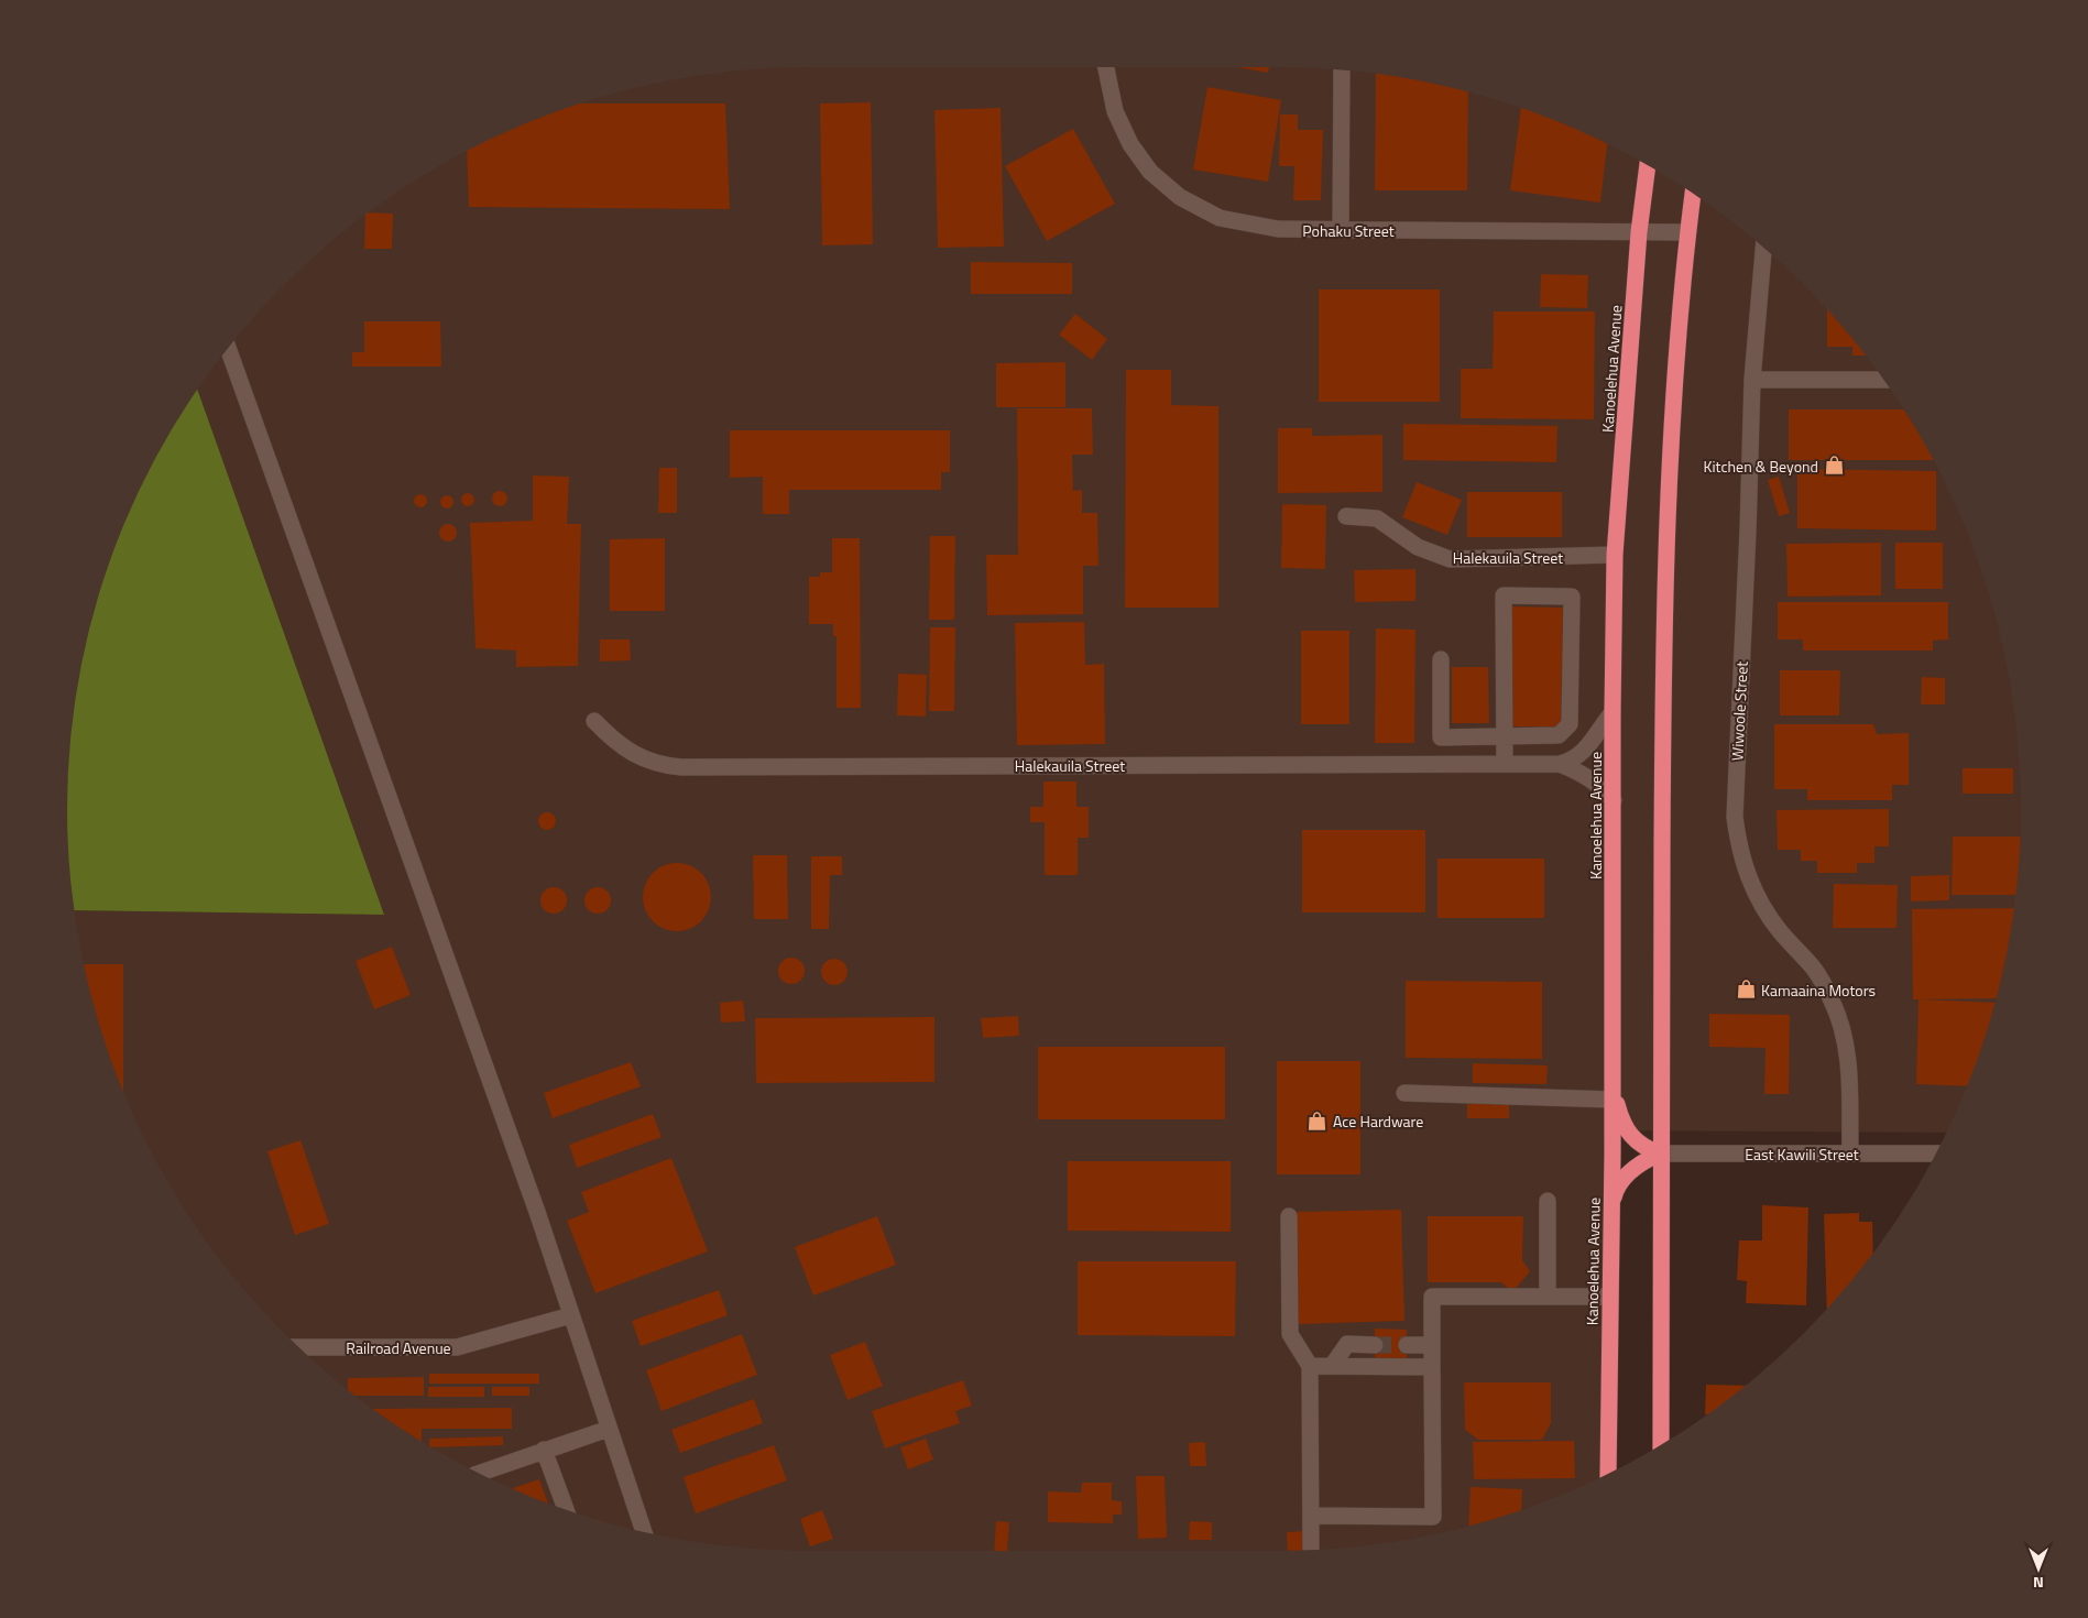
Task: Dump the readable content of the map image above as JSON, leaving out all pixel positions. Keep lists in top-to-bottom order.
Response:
{
  "streets": {
    "highway": ["Kanoelehua Avenue"],
    "street": [
      "Pohaku Street",
      "Halekauila Street",
      "Wiwoole Street",
      "East Kawili Street",
      "Railroad Avenue"
    ]
  },
  "crossings": [
    ["Pohaku Street", "Kanoelehua Avenue"],
    ["Kanoelehua Avenue", "Halekauila Street"],
    ["Wiwoole Street", "East Kawili Street"]
  ],
  "places": {
    "shop": ["Kitchen & Beyond", "Kamaaina Motors", "Ace Hardware"]
  },
  "north": "bottom"
}
